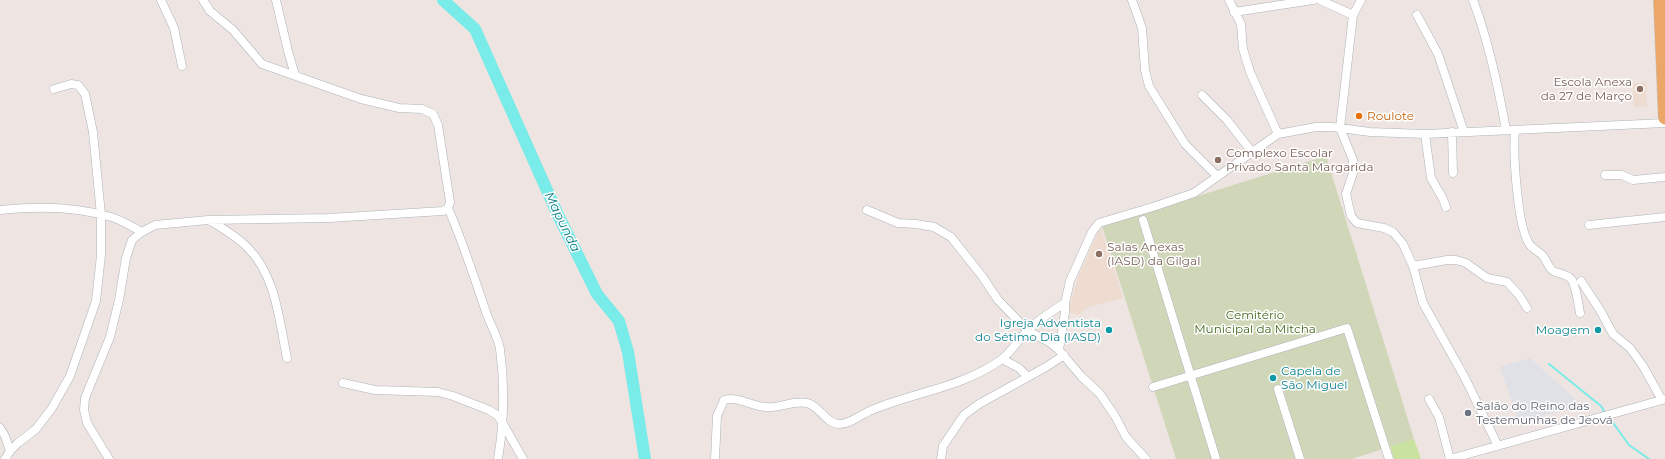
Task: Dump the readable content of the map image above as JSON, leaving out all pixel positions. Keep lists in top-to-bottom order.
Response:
{
  "water": ["Mapunda"],
  "parks": ["Cemitério Municipal da Mitcha"],
  "places": [
    "Escola Anexa da 27 de Março",
    "Roulote",
    "Complexo Escolar Privado Santa Margarida",
    "Salas Anexas (IASD) da Gilgal",
    "Igreja Adventista do Sétimo Dia (IASD)",
    "Moagem",
    "Capela de São Miguel",
    "Salão do Reino das Testemunhas de Jeová"
  ]
}
